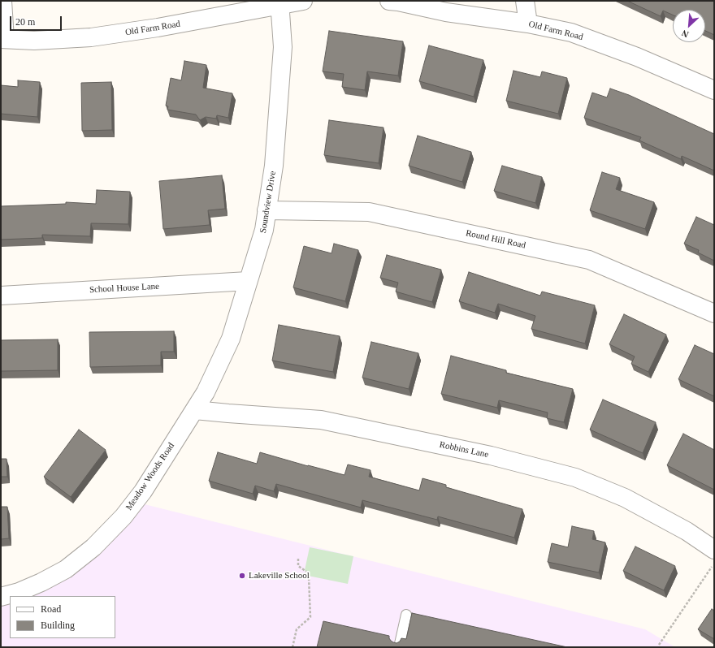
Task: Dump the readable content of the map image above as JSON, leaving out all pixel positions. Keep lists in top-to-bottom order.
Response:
{
  "streets": {
    "street": [
      "Old Farm Road",
      "Soundview Drive",
      "Round Hill Road",
      "School House Lane",
      "Robbins Lane",
      "Meadow Woods Road"
    ]
  },
  "crossings": [
    ["Old Farm Road", "Soundview Drive"],
    ["Soundview Drive", "Round Hill Road"],
    ["Soundview Drive", "School House Lane"],
    ["Soundview Drive", "Robbins Lane"],
    ["Soundview Drive", "Meadow Woods Road"],
    ["Robbins Lane", "Meadow Woods Road"]
  ],
  "places": ["Lakeville School"],
  "legend": ["Road", "Building"],
  "scale_bar": "20 m",
  "north": "bottom left"
}
